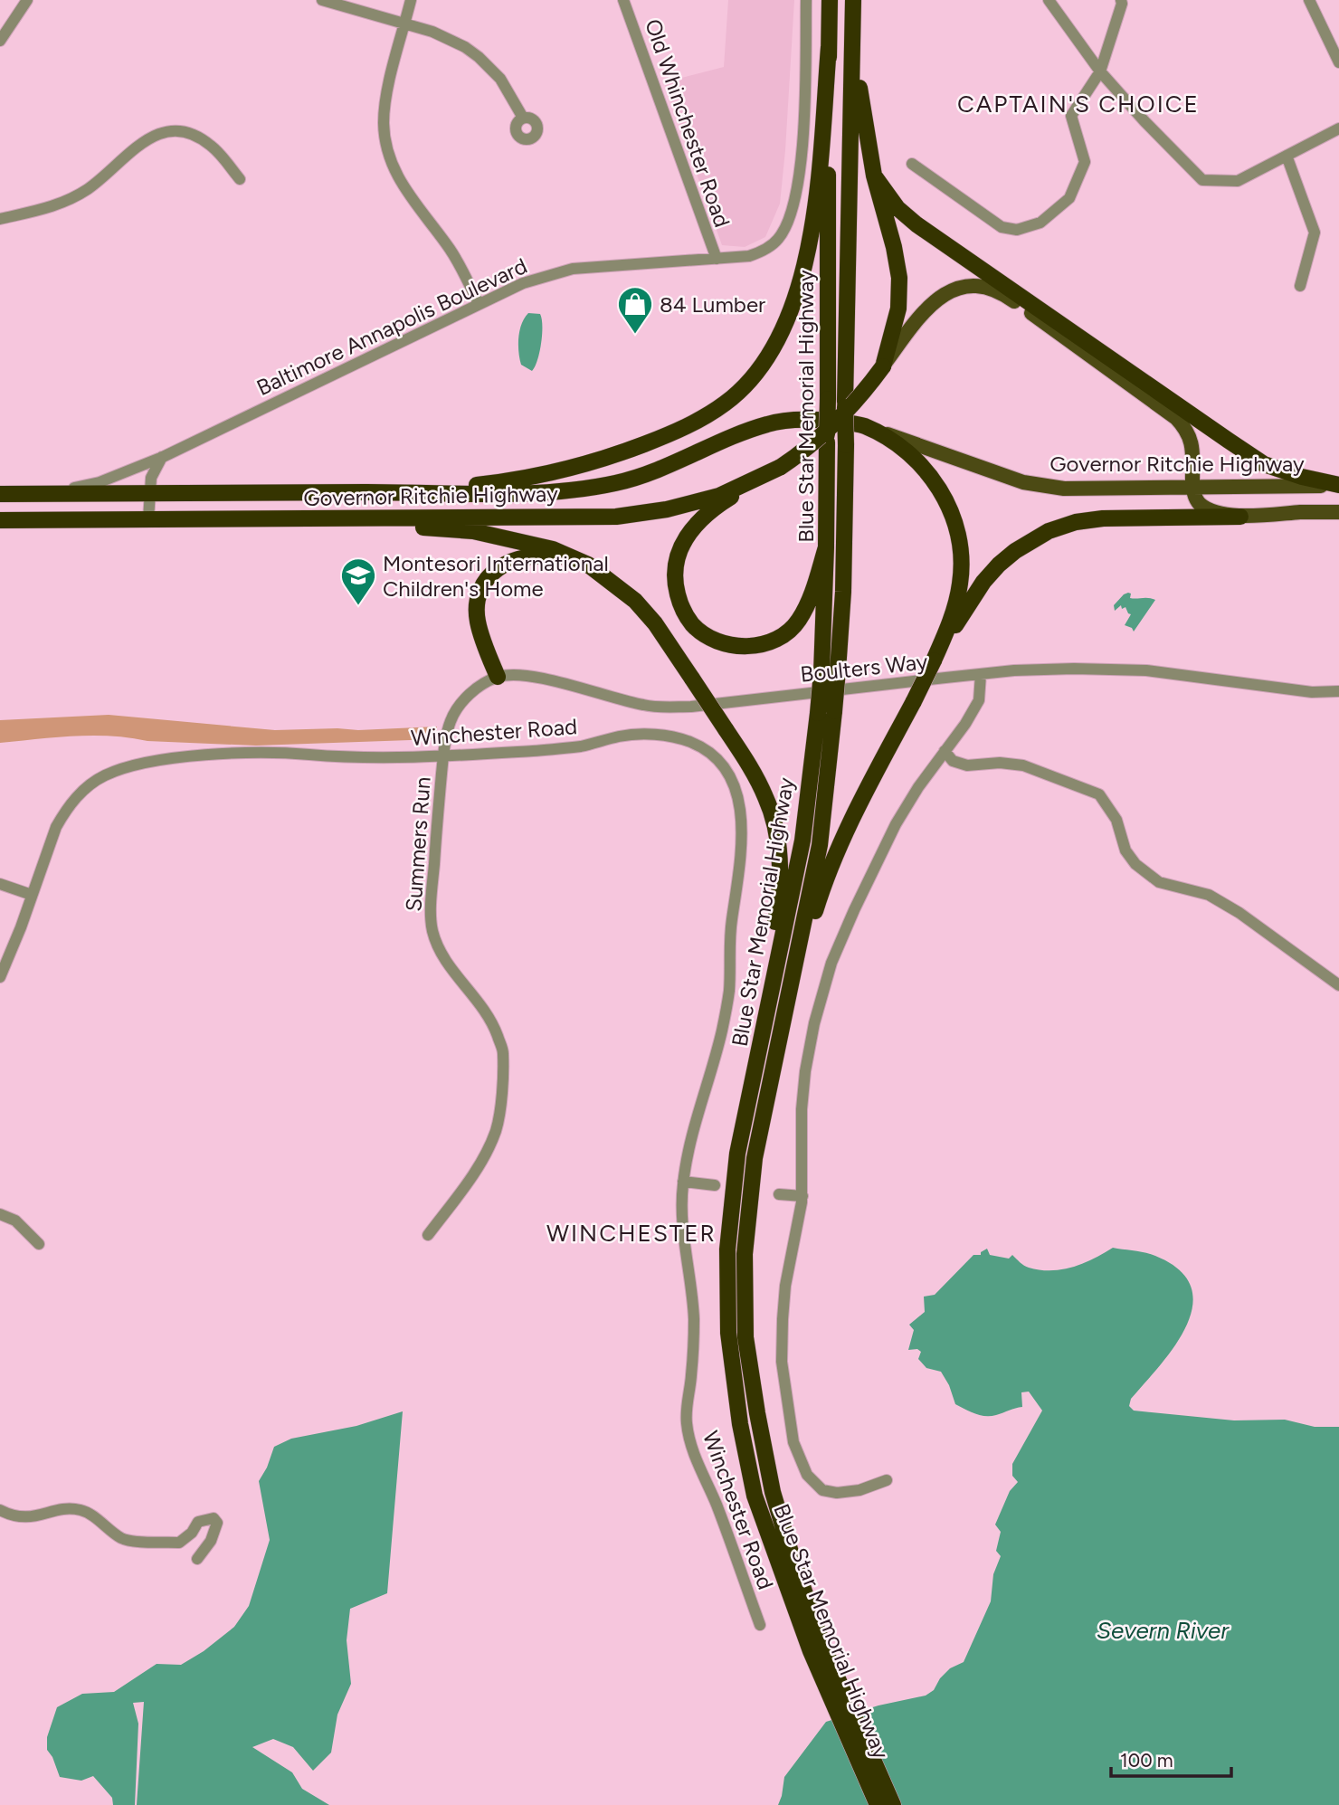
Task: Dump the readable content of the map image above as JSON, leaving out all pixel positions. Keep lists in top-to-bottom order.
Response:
{
  "streets": {
    "highway": ["Blue Star Memorial Highway", "Governor Ritchie Highway"],
    "street": [
      "Old Whinchester Road",
      "Baltimore Annapolis Boulevard",
      "Boulters Way",
      "Winchester Road",
      "Summers Run"
    ]
  },
  "crossings": [
    ["Old Whinchester Road", "Baltimore Annapolis Boulevard"],
    ["Baltimore Annapolis Boulevard", "Governor Ritchie Highway"],
    ["Winchester Road", "Summers Run"]
  ],
  "districts": ["CAPTAIN'S CHOICE", "WINCHESTER"],
  "water": ["Severn River"],
  "places": {
    "shop": ["84 Lumber"],
    "school or university": ["Montesori International Children's Home"]
  },
  "scale_bar": "100 m"
}
